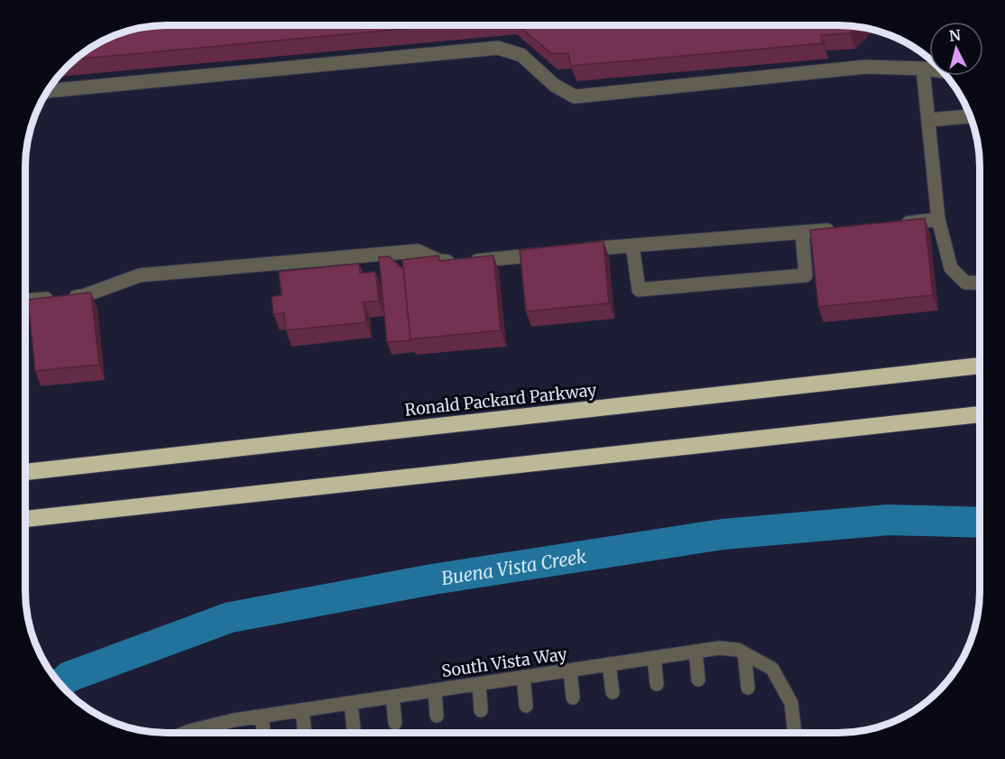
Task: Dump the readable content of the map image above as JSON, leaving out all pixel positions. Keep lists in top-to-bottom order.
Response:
{
  "streets": {
    "highway": ["Ronald Packard Parkway"],
    "lane": ["South Vista Way"]
  },
  "water": ["Buena Vista Creek"],
  "north": "top"
}
